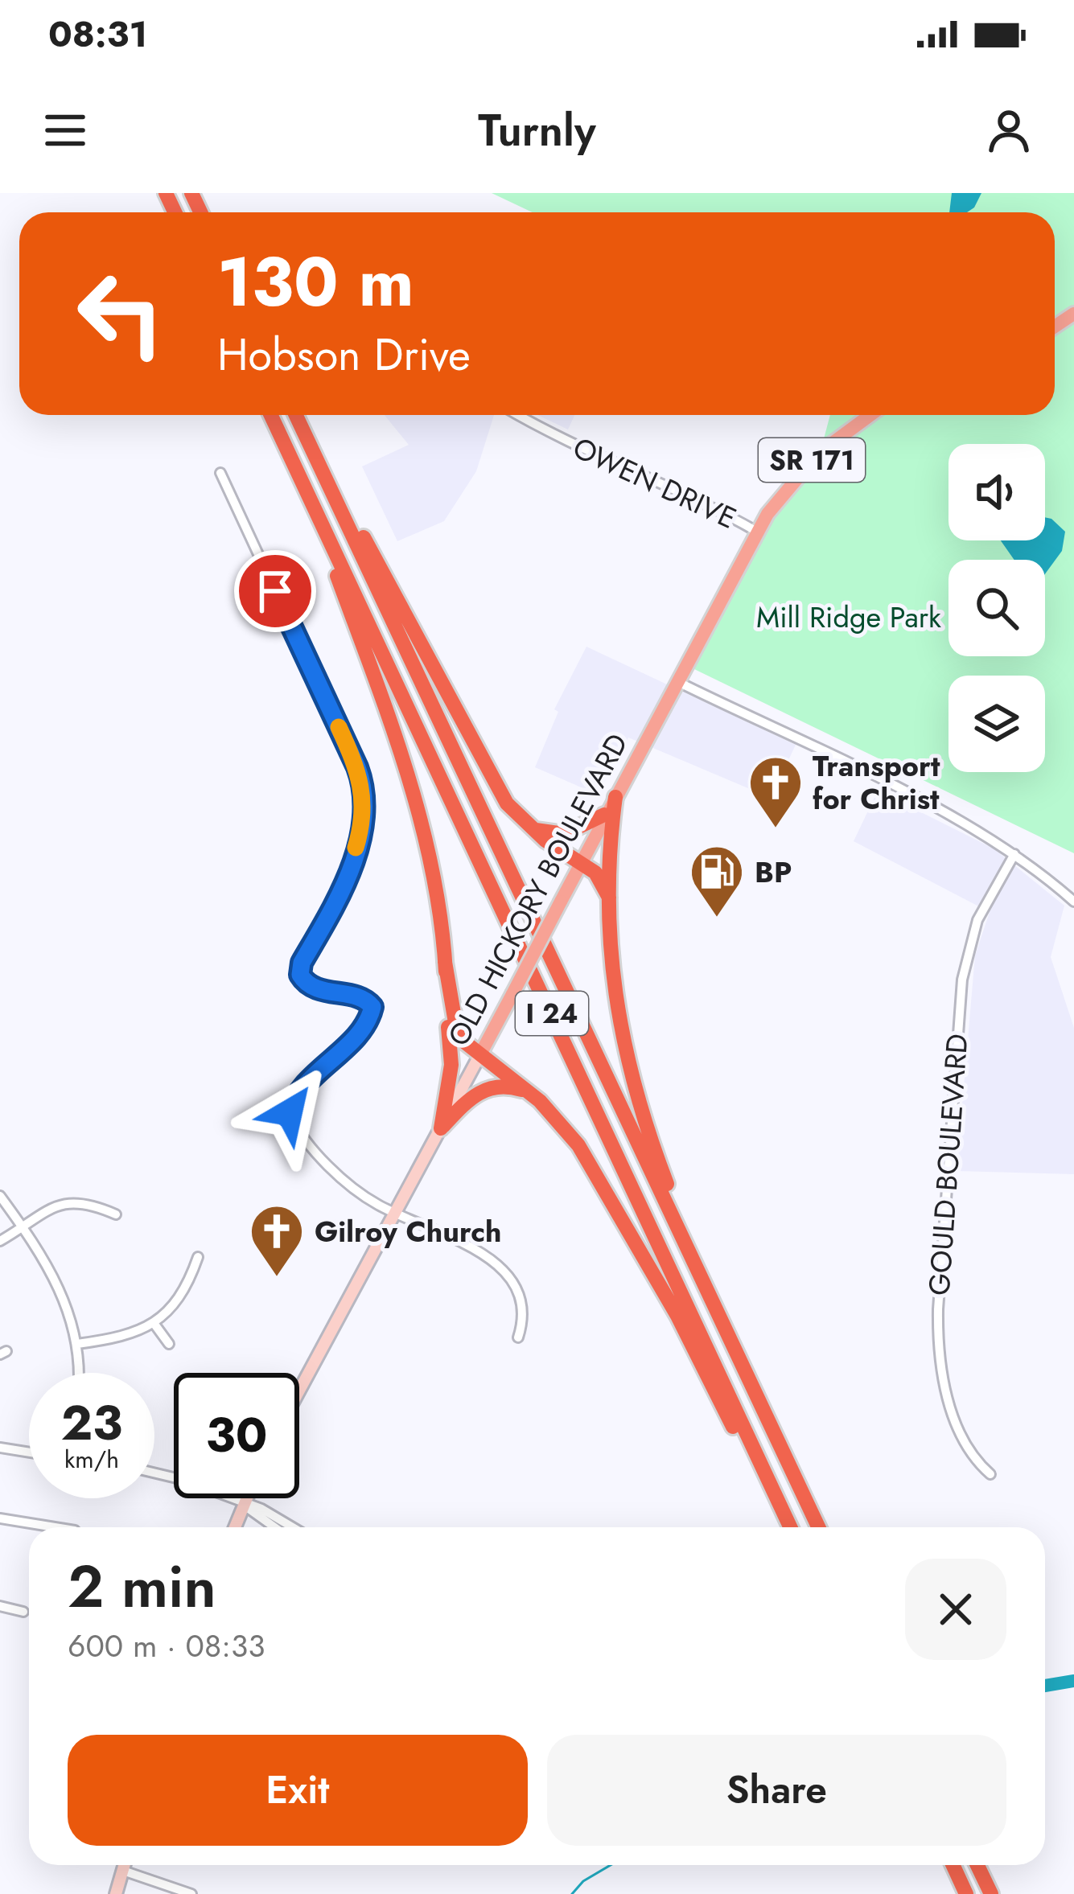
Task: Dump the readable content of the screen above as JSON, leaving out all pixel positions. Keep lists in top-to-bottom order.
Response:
{
  "streets": {
    "highway": ["I 24"],
    "main road": ["SR 171", "OLD HICKORY BOULEVARD"],
    "street": ["OWEN DRIVE", "GOULD BOULEVARD"]
  },
  "crossings": [
    ["OWEN DRIVE", "OLD HICKORY BOULEVARD"]
  ],
  "parks": ["Mill Ridge Park"],
  "places": {
    "church": ["Transport for Christ", "Gilroy Church"],
    "fuel station": ["BP"]
  },
  "page": {
    "status": "08:31",
    "header": "Turnly",
    "turn": ["130 m", "Hobson Drive"],
    "speed": "23 km/h",
    "limit": "30",
    "heading": ["2 min", "600 m · 08:33"],
    "buttons": ["Exit", "Share"]
  }
}
